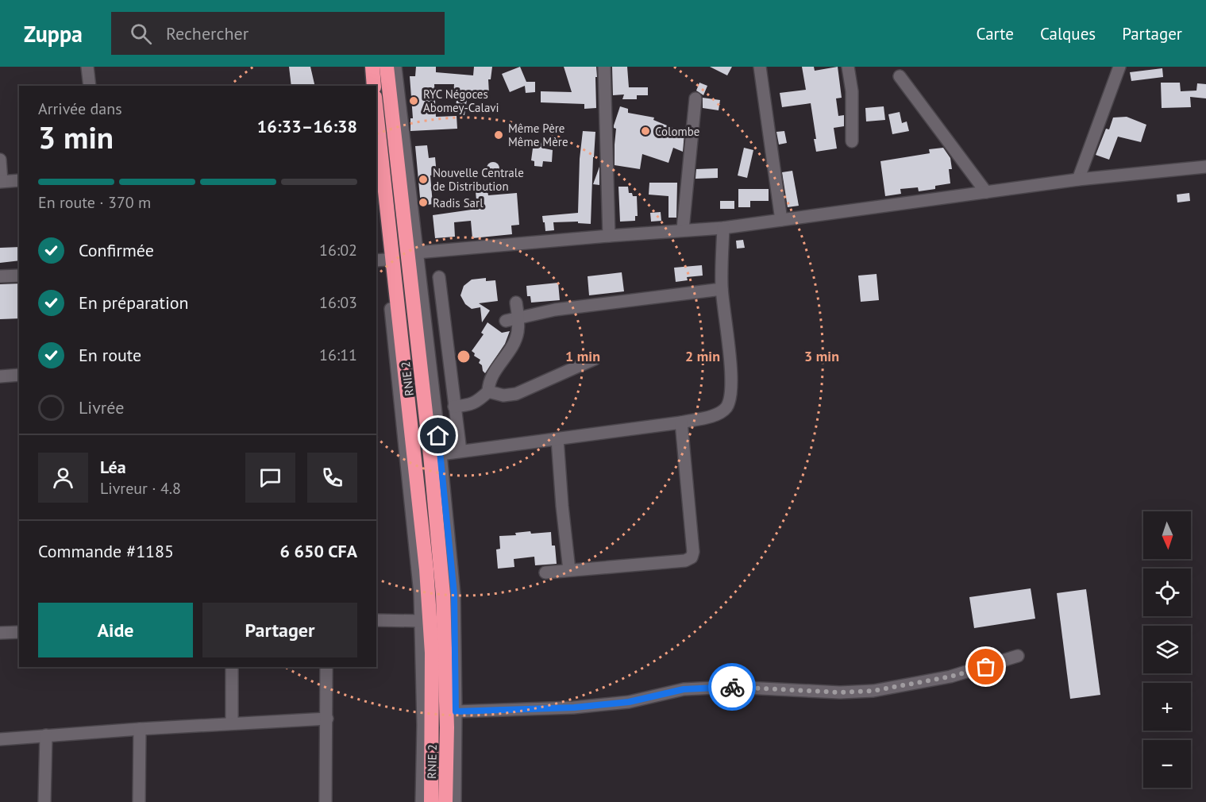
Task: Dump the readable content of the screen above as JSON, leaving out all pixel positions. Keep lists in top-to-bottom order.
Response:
{
  "streets": {
    "highway": ["RNIE 2"]
  },
  "places": [
    "RYC Négoces Abomey-Calavi",
    "Colombe",
    "Même Père Même Mère",
    "Nouvelle Centrale de Distribution",
    "Radis Sarl"
  ],
  "north": "bottom",
  "page": {
    "header": "Zuppa",
    "search": "Rechercher",
    "nav": ["Carte", "Calques", "Partager"],
    "heading": ["3 min", "Arrivée dans", "16:33–16:38"],
    "panel": [
      "Léa",
      "Livreur · 4.8",
      "Commande #1185",
      "6 650 CFA"
    ],
    "bar": "En route · 370 m",
    "list": [
      ["Confirmée", "16:02"],
      ["En préparation", "16:03"],
      ["En route", "16:11"],
      "Livrée"
    ],
    "map_buttons": ["+", "−"],
    "buttons": ["Aide", "Partager"]
  },
  "rings": ["1 min", "2 min", "3 min"]
}
